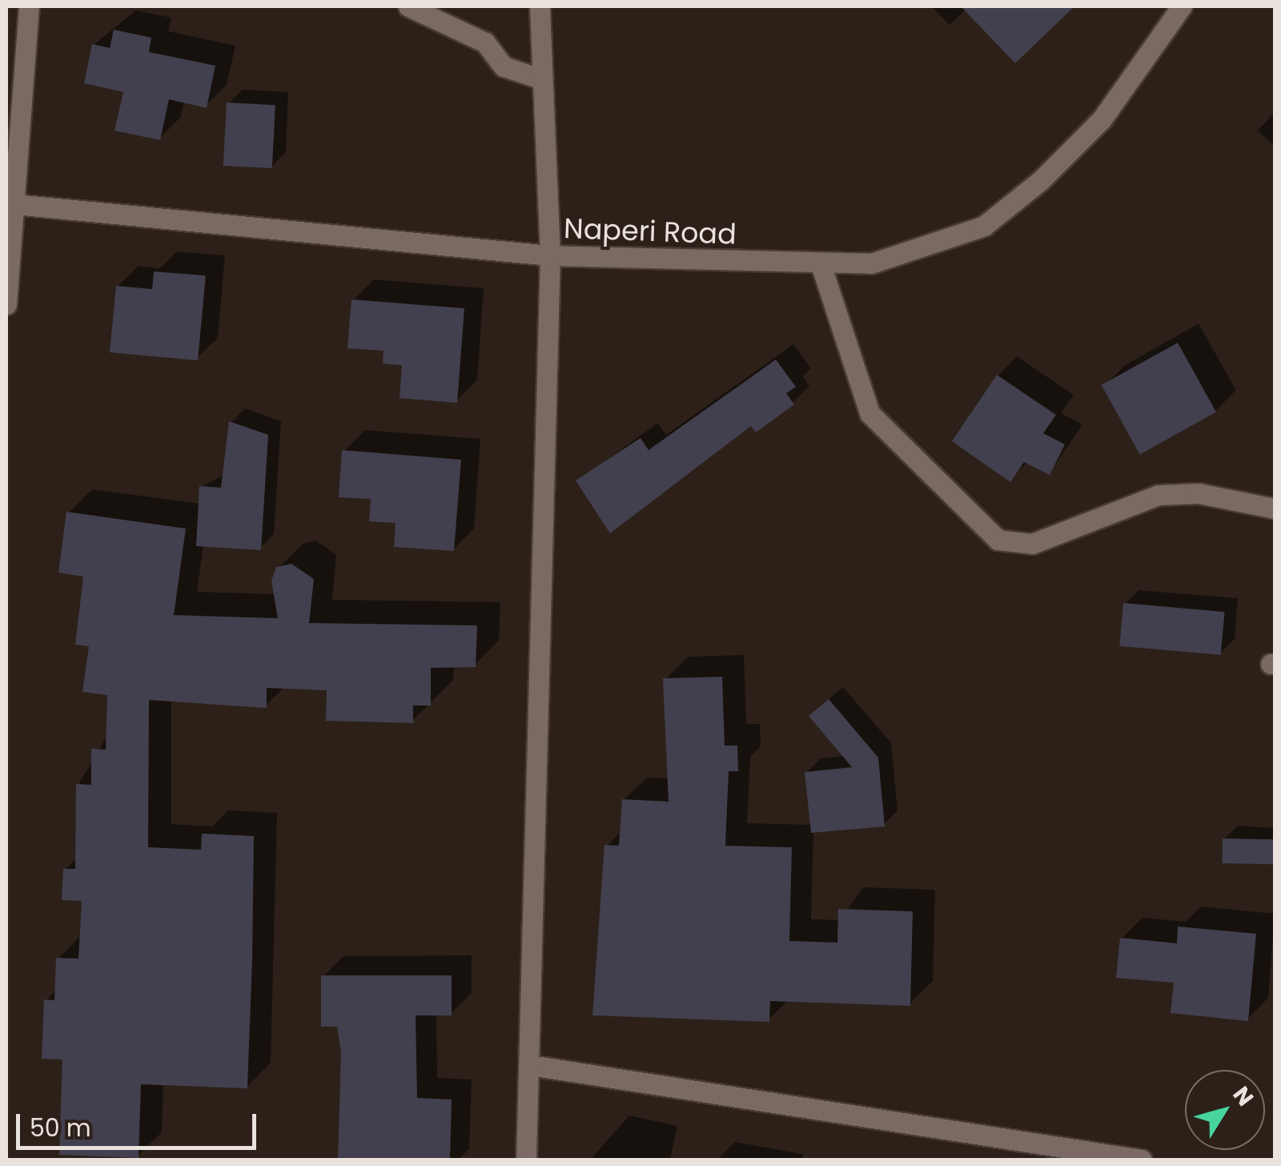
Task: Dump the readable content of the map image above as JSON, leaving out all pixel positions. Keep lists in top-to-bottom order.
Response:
{
  "streets": {
    "street": ["Naperi Road"]
  },
  "scale_bar": "50 m",
  "north": "top right"
}
